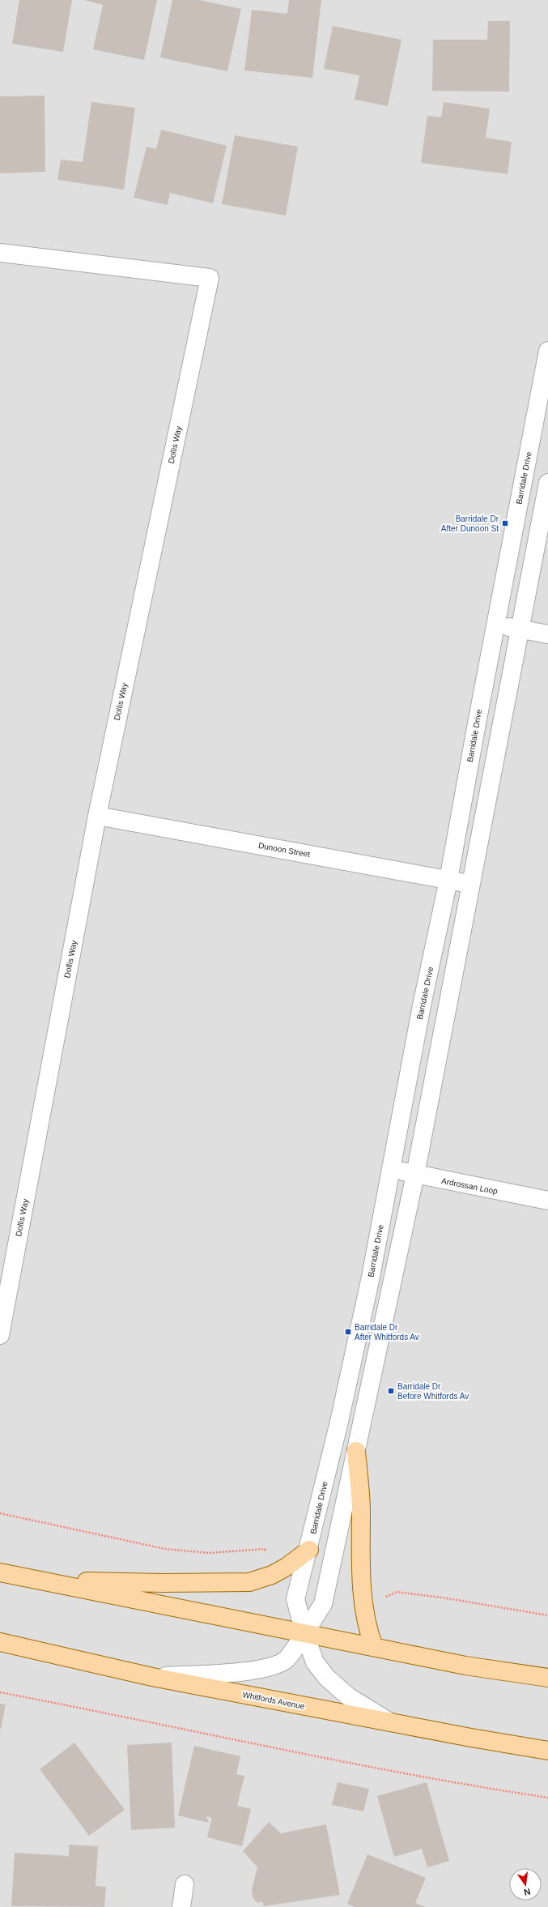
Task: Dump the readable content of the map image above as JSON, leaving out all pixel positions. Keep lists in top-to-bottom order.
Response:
{
  "streets": {
    "main road": ["Whitfords Avenue"],
    "street": [
      "Dollis Way",
      "Barridale Drive",
      "Dunoon Street",
      "Ardrossan Loop"
    ]
  },
  "crossings": [
    ["Dollis Way", "Dunoon Street"],
    ["Barridale Drive", "Dunoon Street"],
    ["Barridale Drive", "Ardrossan Loop"],
    ["Barridale Drive", "Whitfords Avenue"]
  ],
  "places": {
    "transit": ["Barridale Dr After Dunoon St", "Barridale Dr After Whitfords Av", "Barridale Dr Before Whitfords Av"]
  },
  "north": "bottom"
}
